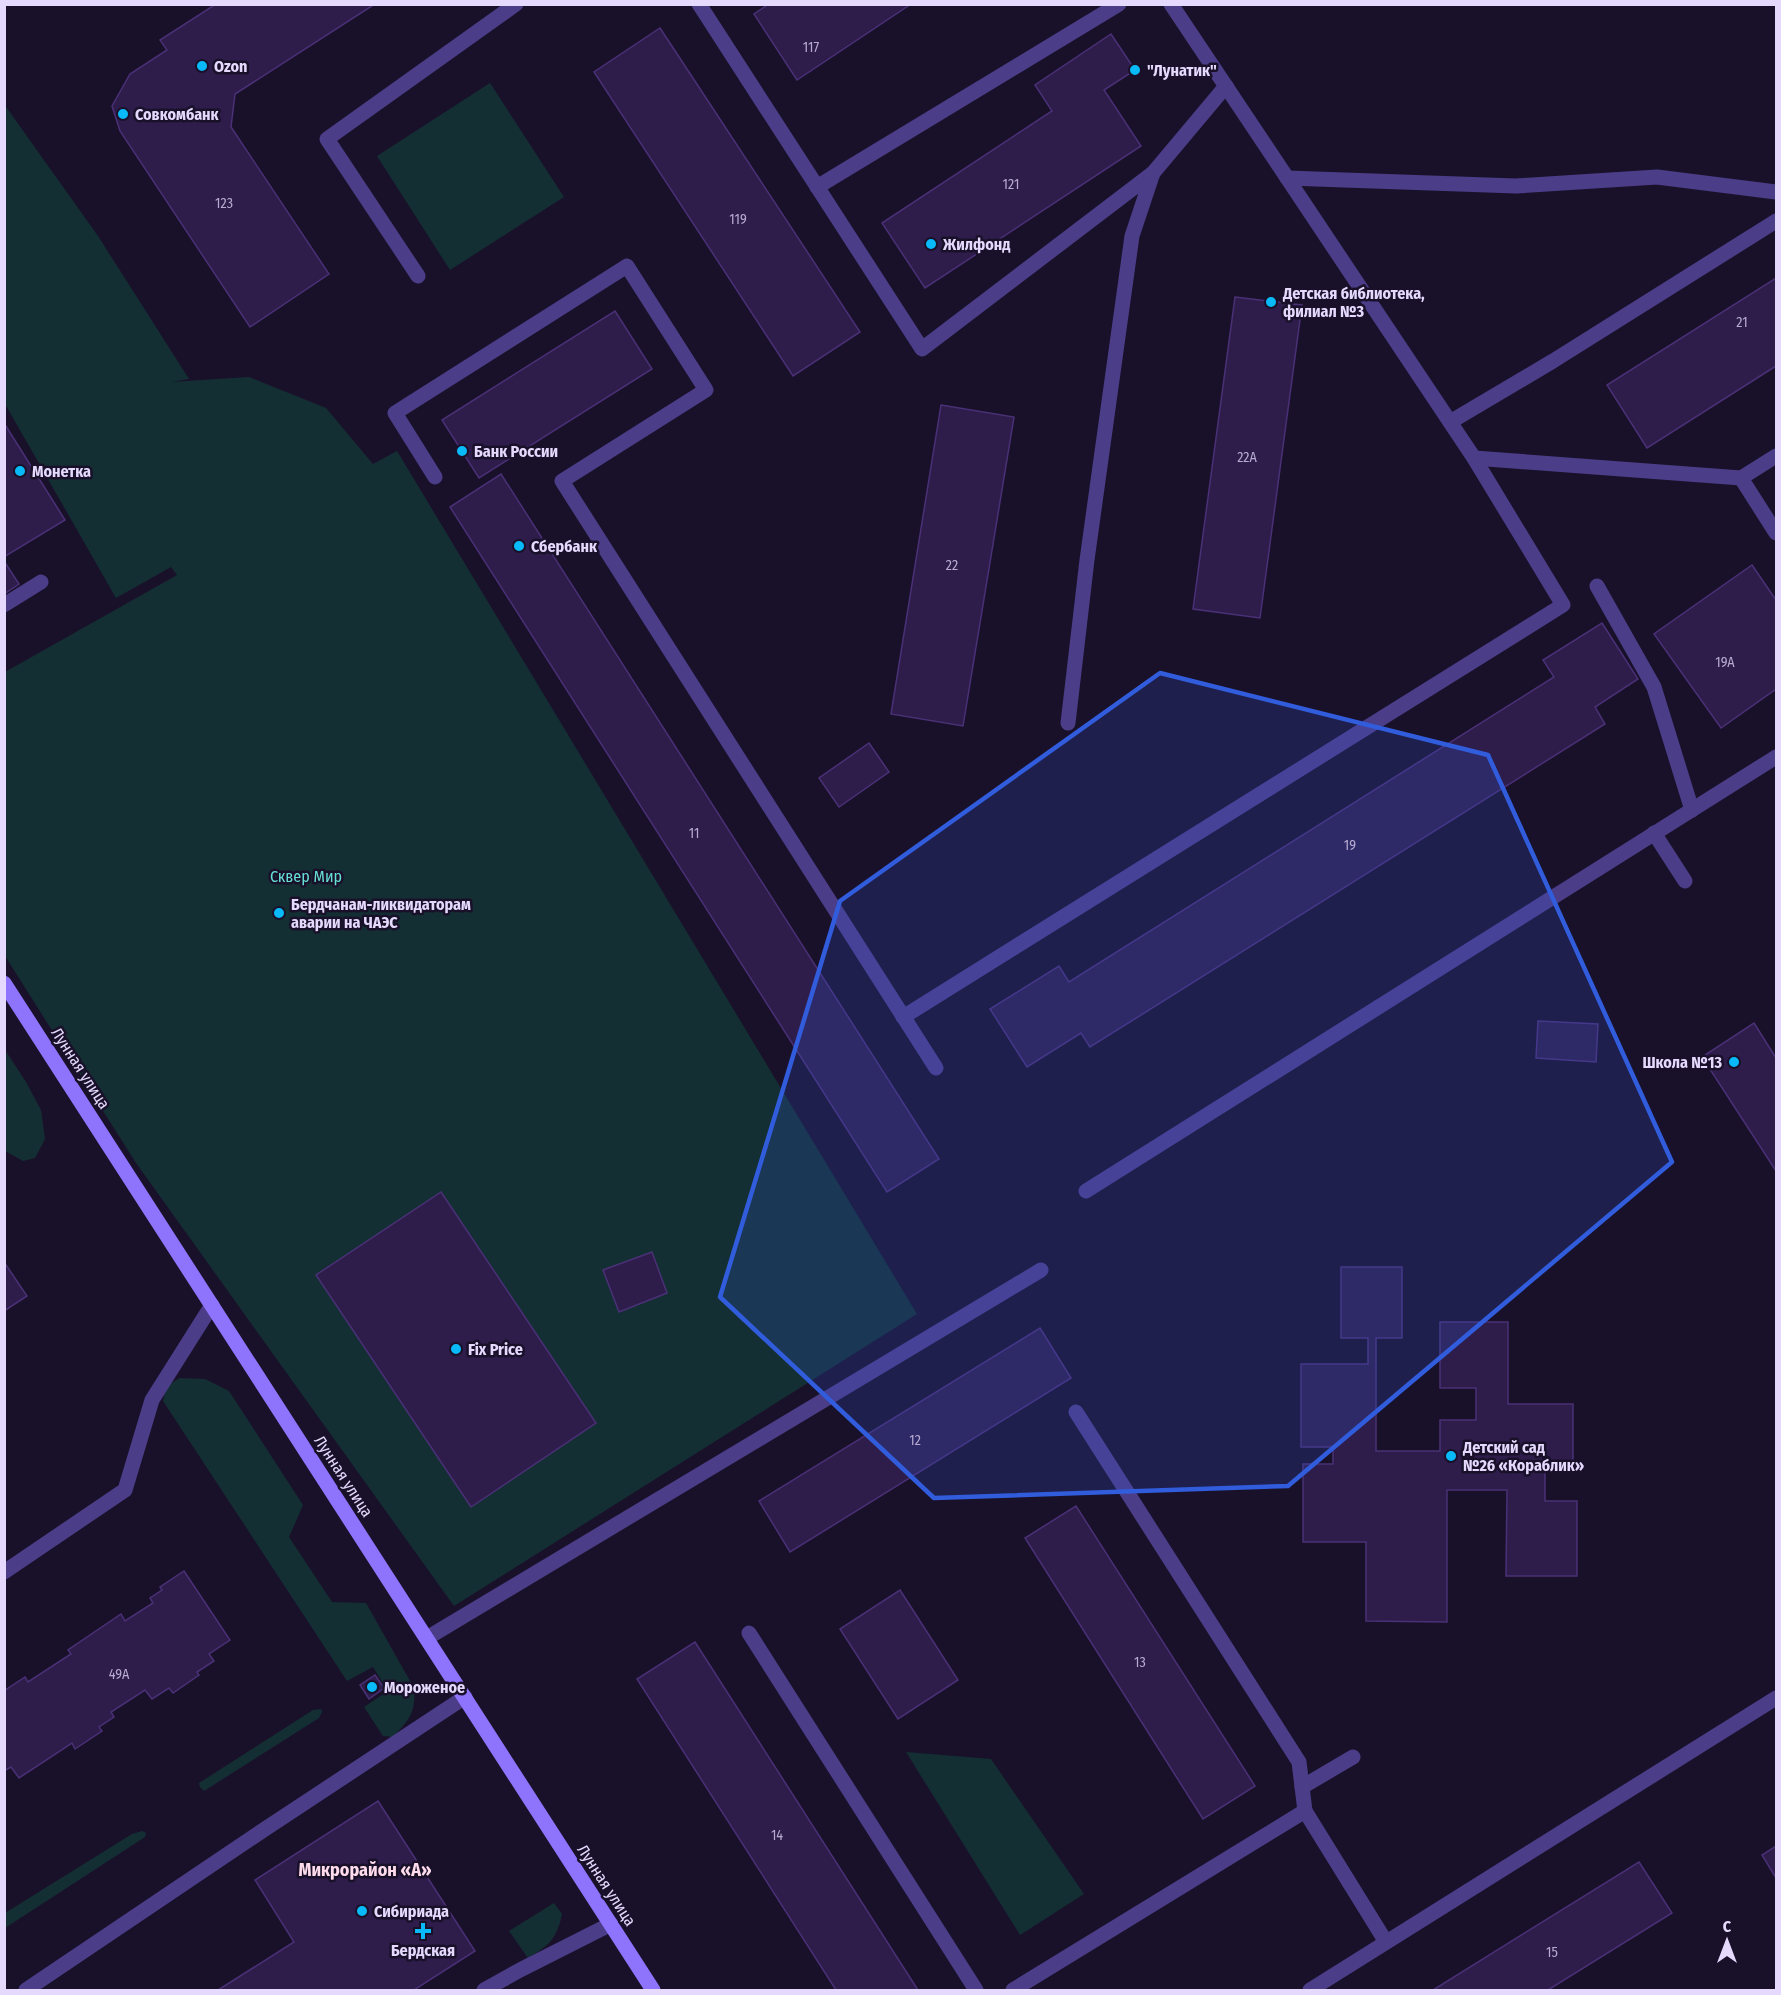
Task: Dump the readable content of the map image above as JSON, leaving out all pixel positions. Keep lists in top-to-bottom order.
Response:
{
  "streets": {
    "street": ["Лунная улица"]
  },
  "districts": ["Микрорайон «А»"],
  "parks": ["Сквер Мир"],
  "places": {
    "other": [
      "Ozon",
      "\"Лунатик\"",
      "Совкомбанк",
      "Жилфонд",
      "Детская библиотека, филиал №3",
      "Банк России",
      "Монетка",
      "Сбербанк",
      "Бердчанам-ликвидаторам аварии на ЧАЭС",
      "Школа №13",
      "Fix Price",
      "Детский сад №26 «Кораблик»",
      "Мороженое",
      "Сибириада"
    ],
    "health": ["Бердская"]
  },
  "house_numbers": [
    "117",
    "121",
    "123",
    "119",
    "21",
    "22А",
    "22",
    "19А",
    "11",
    "19",
    "12",
    "13",
    "49А",
    "14",
    "15"
  ],
  "north": "top"
}
